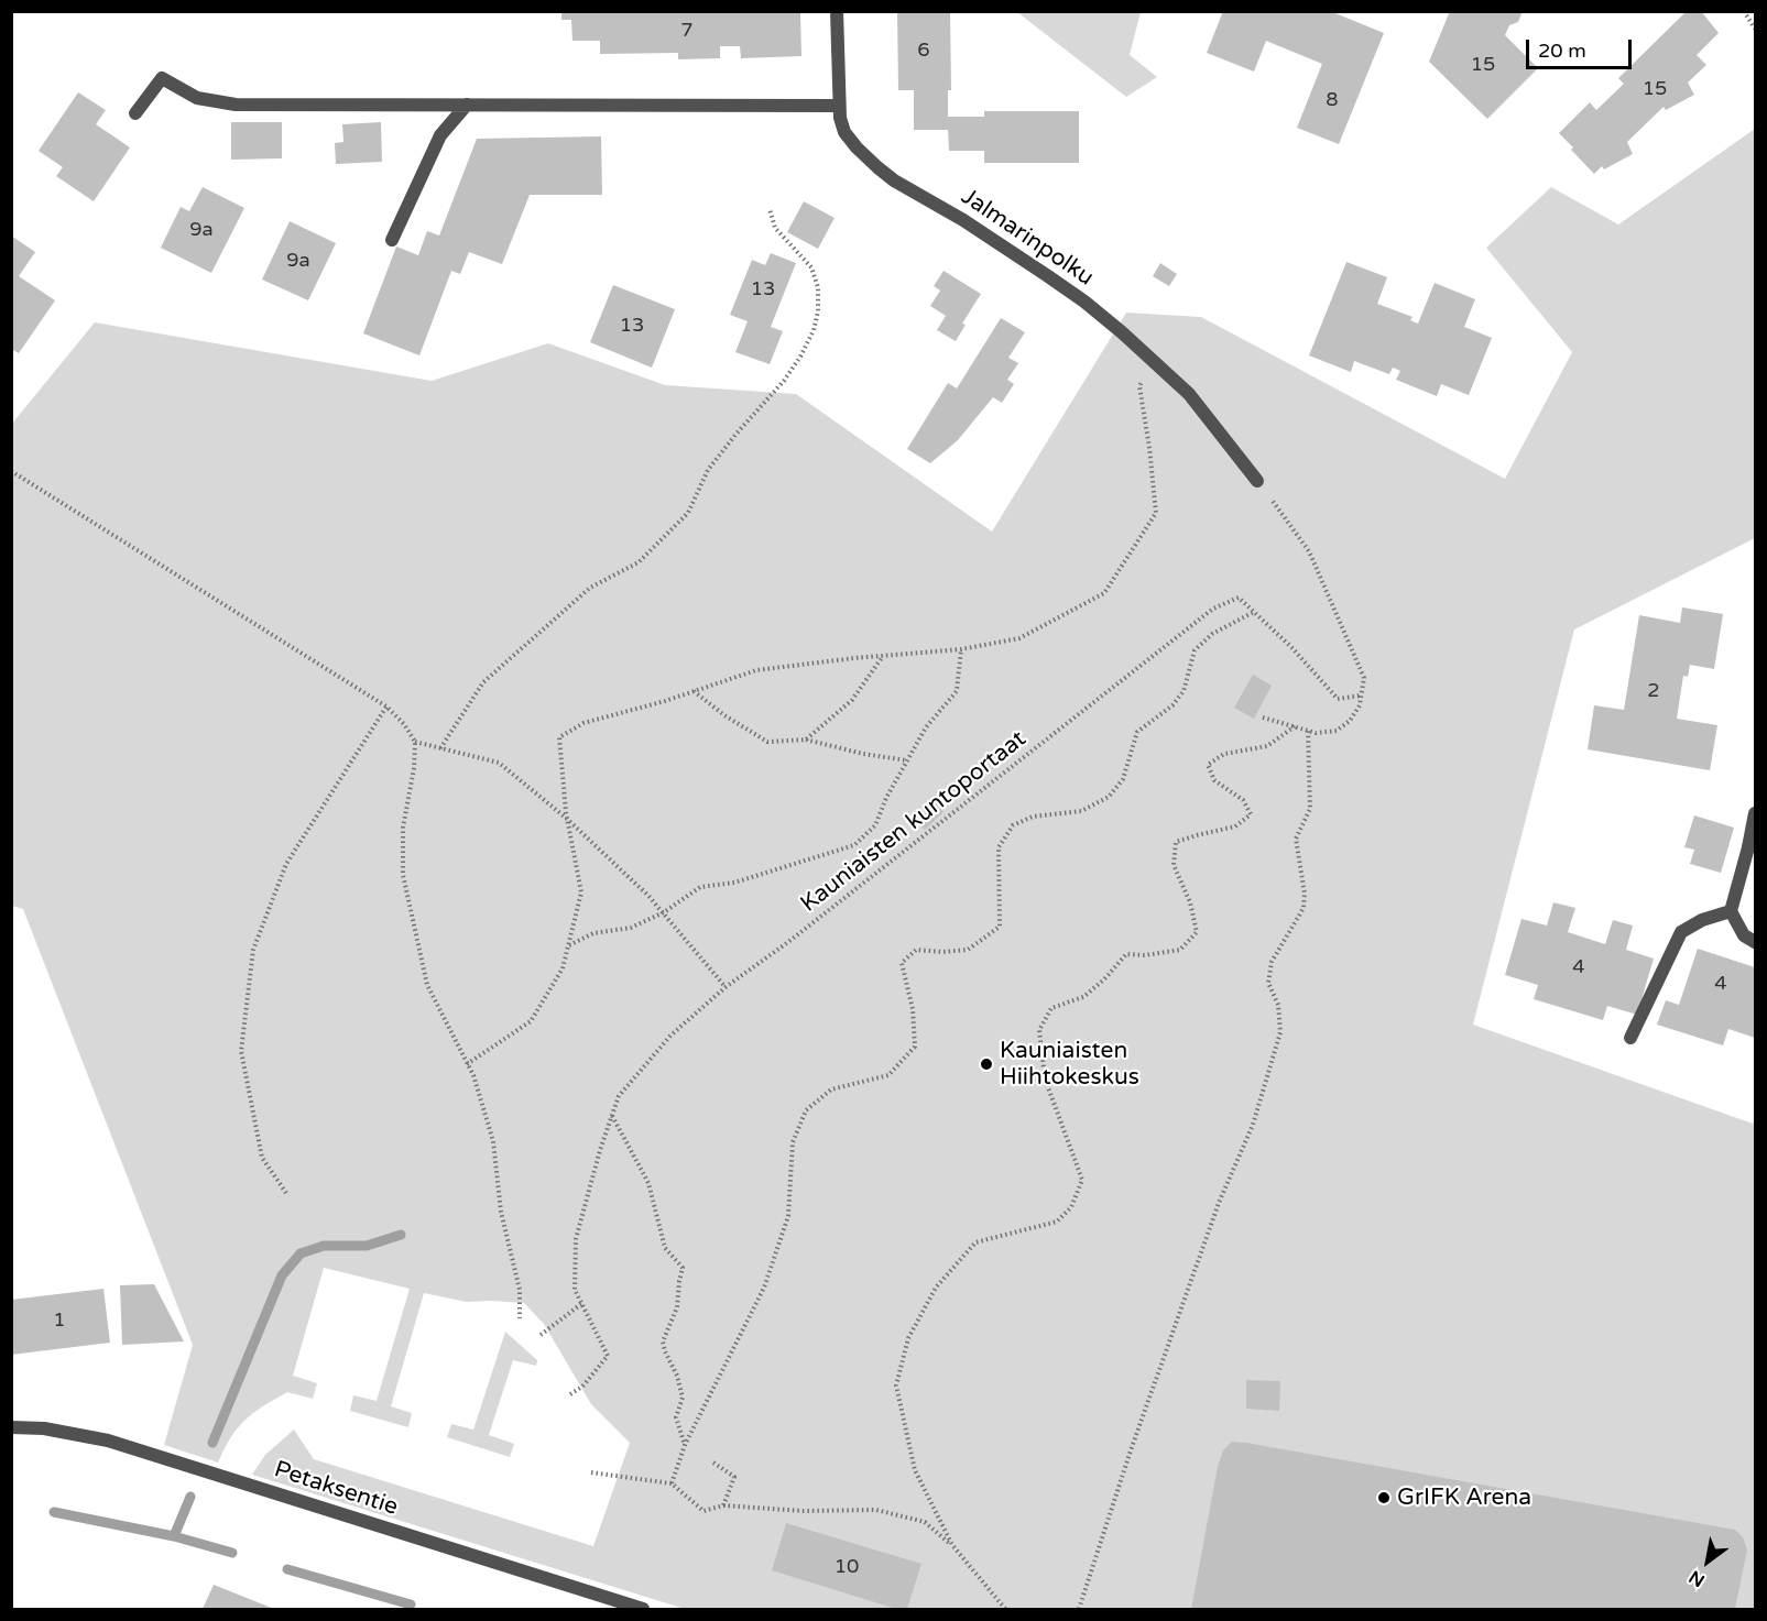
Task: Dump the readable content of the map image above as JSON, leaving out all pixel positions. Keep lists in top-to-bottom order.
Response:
{
  "streets": {
    "street": ["Jalmarinpolku", "Petaksentie"],
    "path": ["Kauniaisten kuntoportaat"]
  },
  "places": ["Kauniaisten Hiihtokeskus", "GrIFK Arena"],
  "house_numbers": [
    "7",
    "6",
    "15",
    "15",
    "8",
    "9a",
    "9a",
    "13",
    "13",
    "2",
    "4",
    "4",
    "1",
    "10"
  ],
  "scale_bar": "20 m",
  "north": "bottom left"
}
